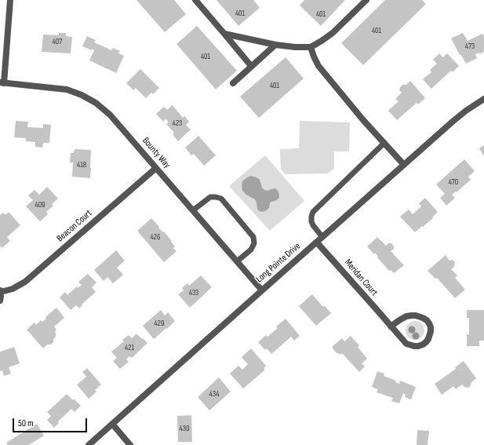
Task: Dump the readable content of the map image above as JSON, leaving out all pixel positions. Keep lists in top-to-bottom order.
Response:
{
  "streets": {
    "street": [
      "Bounty Way",
      "Beacon Court",
      "Long Pointe Drive",
      "Meridan Court"
    ]
  },
  "crossings": [
    ["Bounty Way", "Beacon Court"],
    ["Bounty Way", "Long Pointe Drive"],
    ["Long Pointe Drive", "Meridan Court"]
  ],
  "house_numbers": [
    "401",
    "401",
    "401",
    "407",
    "473",
    "401",
    "401",
    "423",
    "418",
    "470",
    "409",
    "426",
    "433",
    "429",
    "421",
    "434",
    "430"
  ],
  "scale_bar": "50 m"
}
